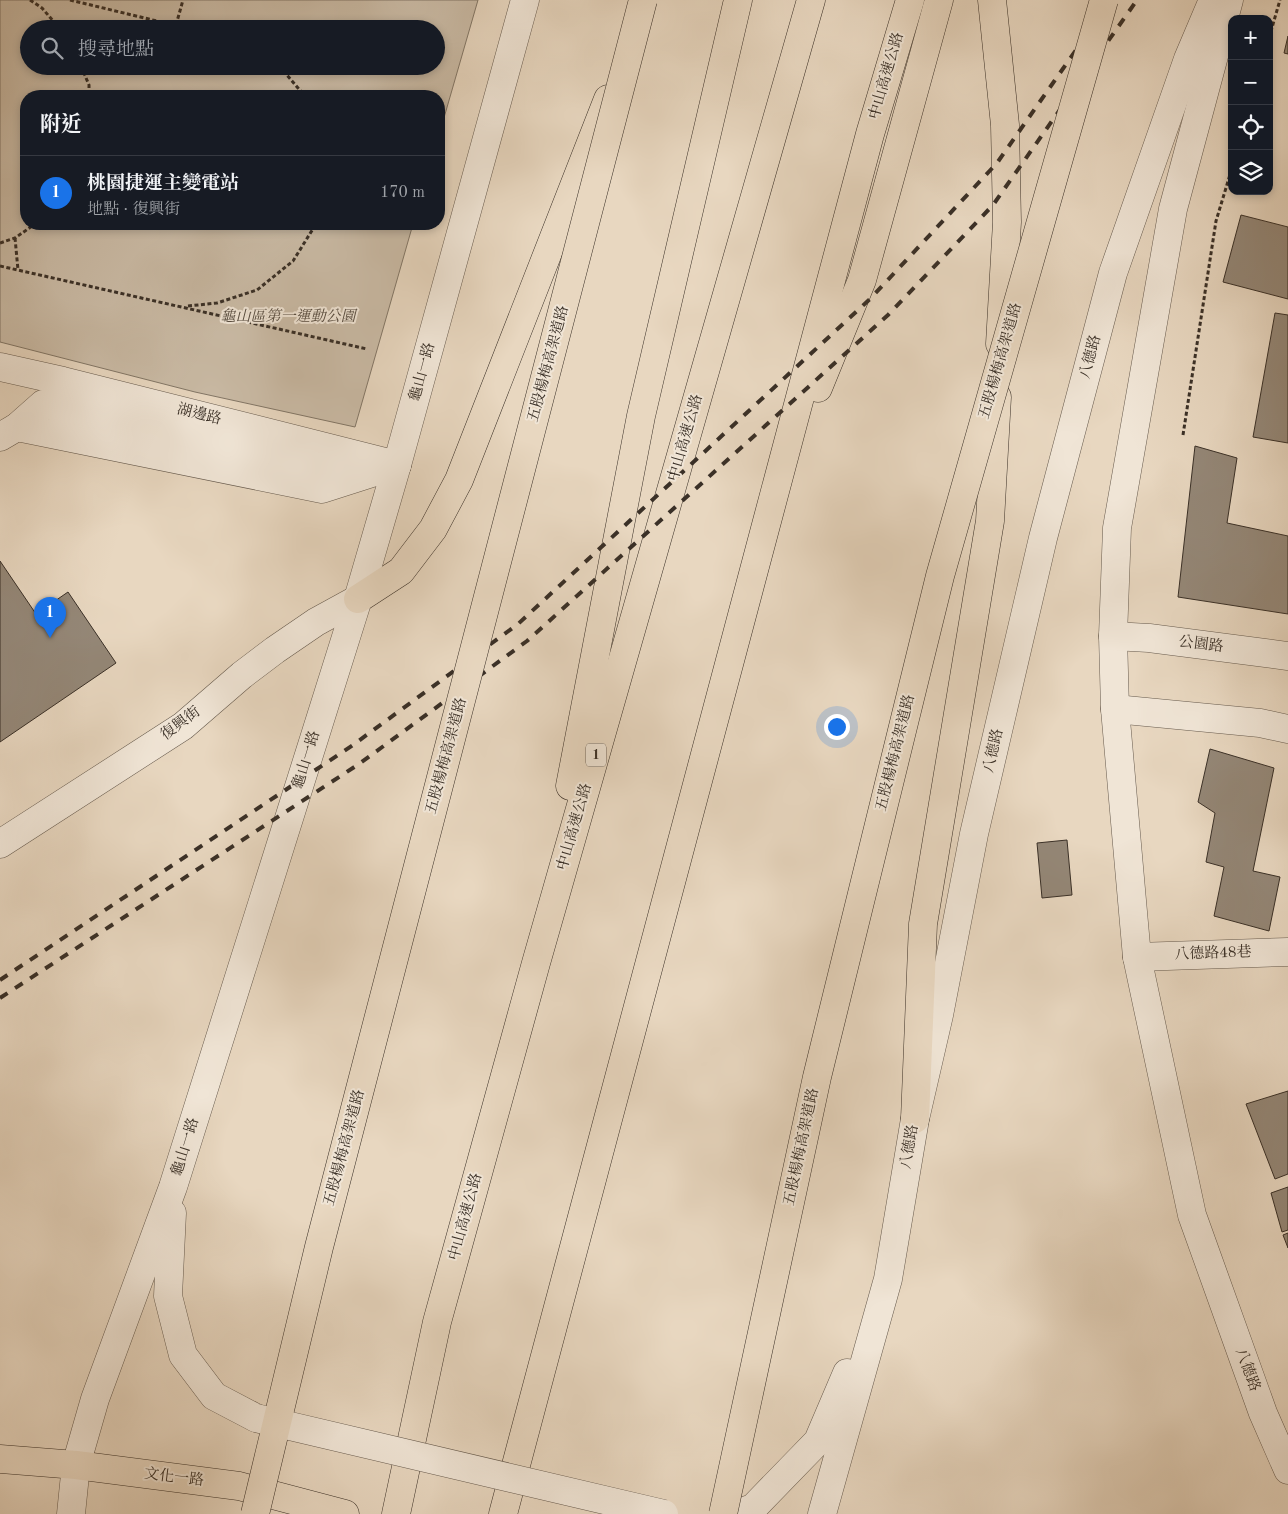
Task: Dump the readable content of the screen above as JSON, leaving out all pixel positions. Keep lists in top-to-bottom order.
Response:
{
  "streets": {
    "main road": [
      "中山高速公路",
      "五股楊梅高架道路",
      "1",
      "文化一路"
    ],
    "street": [
      "八德路",
      "龜山一路",
      "湖邊路",
      "公園路",
      "復興街",
      "八德路48巷"
    ]
  },
  "crossings": [
    ["八德路", "公園路"],
    ["八德路", "八德路48巷"],
    ["龜山一路", "湖邊路"],
    ["龜山一路", "復興街"],
    ["龜山一路", "文化一路"]
  ],
  "parks": ["龜山區第一運動公園"],
  "page": {
    "map_buttons": ["+", "−"],
    "search": "搜尋地點",
    "heading": "附近",
    "list": [
      {
        "mark": "1",
        "name": "桃園捷運主變電站",
        "note": "地點 · 復興街",
        "value": "170 m"
      }
    ],
    "pins": "1"
  }
}
